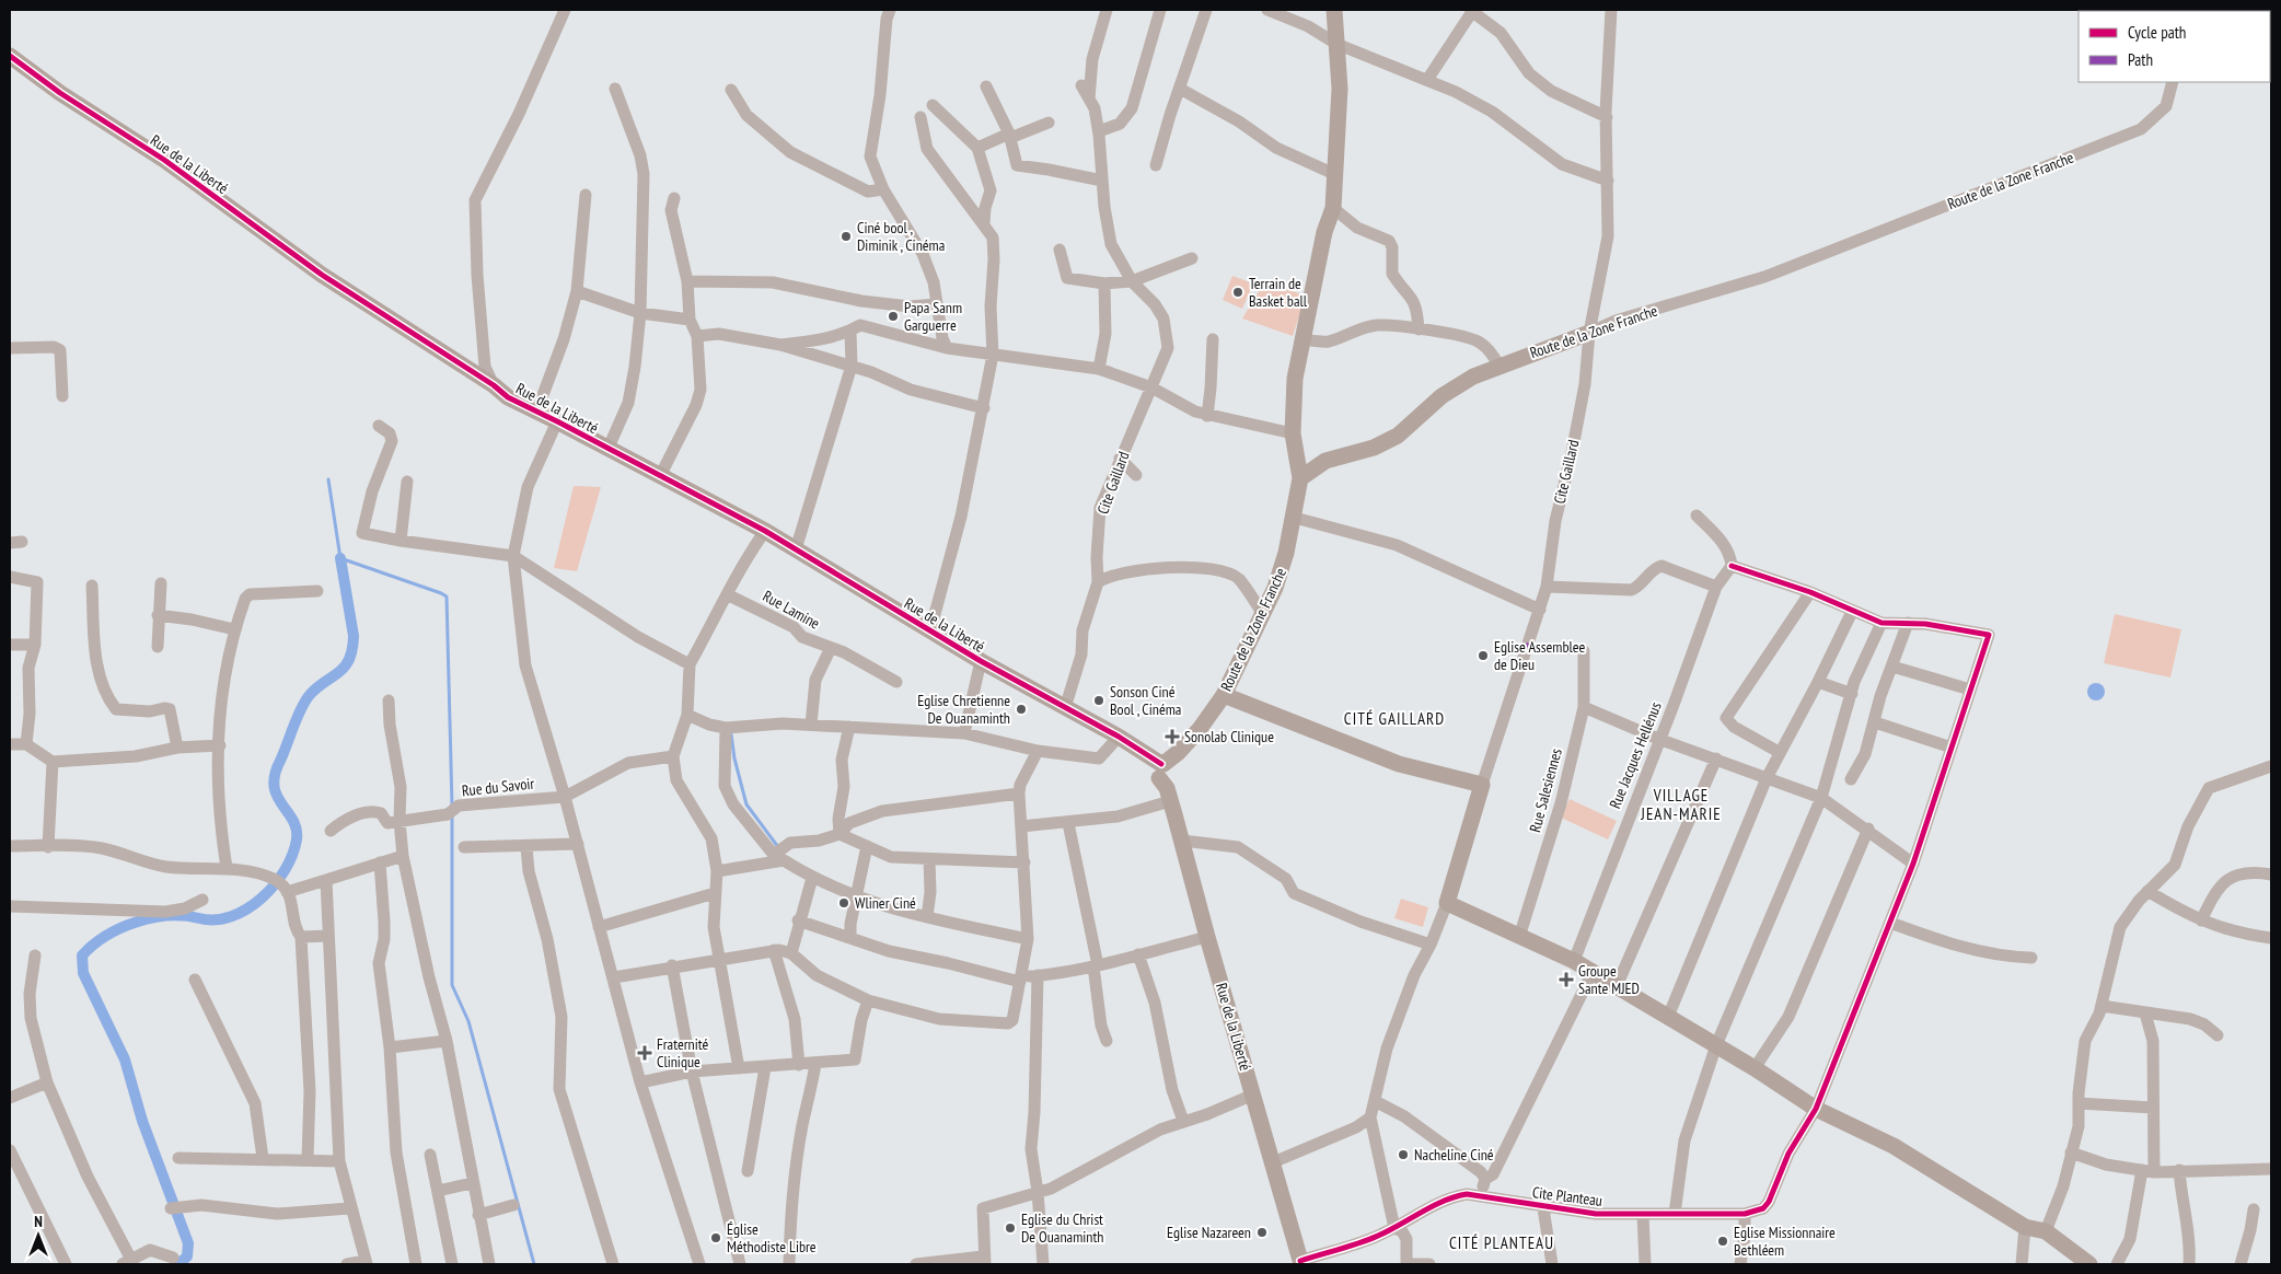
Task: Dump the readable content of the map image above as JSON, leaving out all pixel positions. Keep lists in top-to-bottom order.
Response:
{
  "streets": {
    "street": [
      "Rue de la Liberté",
      "Route de la Zone Franche",
      "Cite Gaillard",
      "Rue Lamine",
      "Rue Jacques Hellénus",
      "Rue du Savoir",
      "Rue Salesiennes",
      "Cite Planteau"
    ]
  },
  "crossings": [
    ["Rue de la Liberté", "Route de la Zone Franche"],
    ["Rue de la Liberté", "Cite Gaillard"],
    ["Rue de la Liberté", "Cite Planteau"],
    ["Route de la Zone Franche", "Cite Gaillard"]
  ],
  "districts": ["CITÉ GAILLARD", "VILLAGE JEAN-MARIE", "CITÉ PLANTEAU"],
  "places": {
    "other": [
      "Ciné bool , Diminik , Cinéma",
      "Terrain de Basket ball",
      "Papa Sanm Garguerre",
      "Eglise Assemblee de Dieu",
      "Sonson Ciné Bool , Cinéma",
      "Eglise Chretienne De Ouanaminth",
      "Wliner Ciné",
      "Nacheline Ciné",
      "Eglise du Christ De Ouanaminth",
      "Eglise Nazareen",
      "Église Méthodiste Libre",
      "Eglise Missionnaire Bethléem"
    ],
    "health": ["Sonolab Clinique", "Groupe Sante MJED", "Fraternité Clinique"]
  },
  "legend": ["Cycle path", "Path"],
  "north": "top"
}
